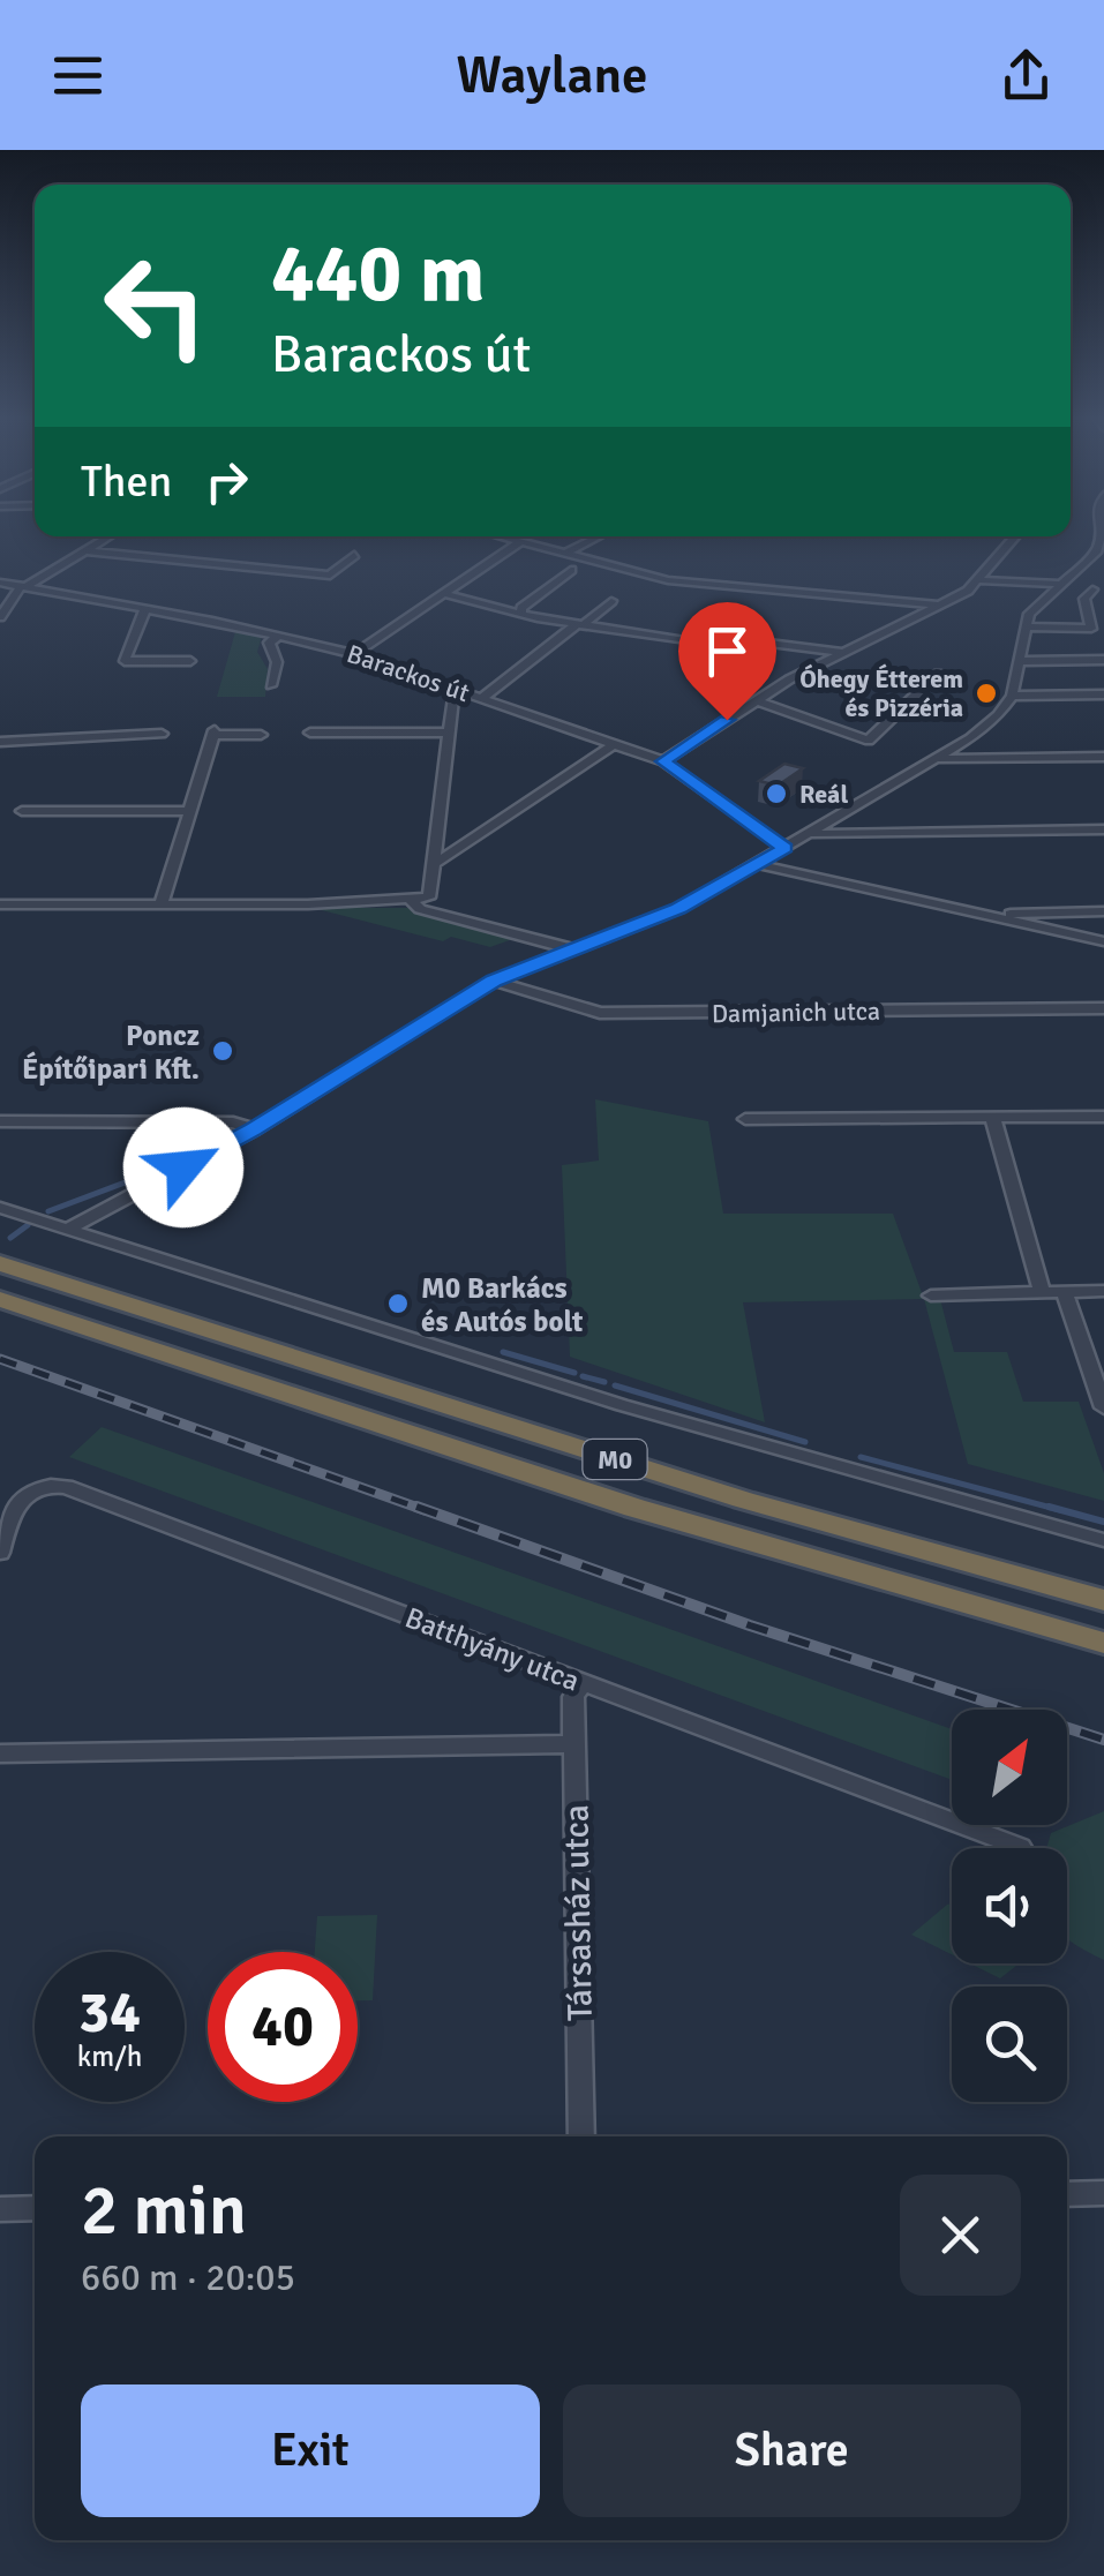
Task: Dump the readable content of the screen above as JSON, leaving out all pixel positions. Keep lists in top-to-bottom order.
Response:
{
  "streets": {
    "highway": ["M0"],
    "street": [
      "Barackos út",
      "Damjanich utca",
      "Batthyány utca",
      "Társasház utca"
    ]
  },
  "crossings": [
    ["Batthyány utca", "Társasház utca"]
  ],
  "places": [
    "Óhegy Étterem és Pizzéria",
    "Reál",
    "Poncz Építőipari Kft.",
    "M0 Barkács és Autós bolt"
  ],
  "north": "top right",
  "page": {
    "header": "Waylane",
    "turn": ["440 m", "Barackos út"],
    "then": "Then",
    "speed": "34 km/h",
    "limit": "40",
    "heading": ["2 min", "660 m · 20:05"],
    "buttons": ["Exit", "Share"]
  }
}
